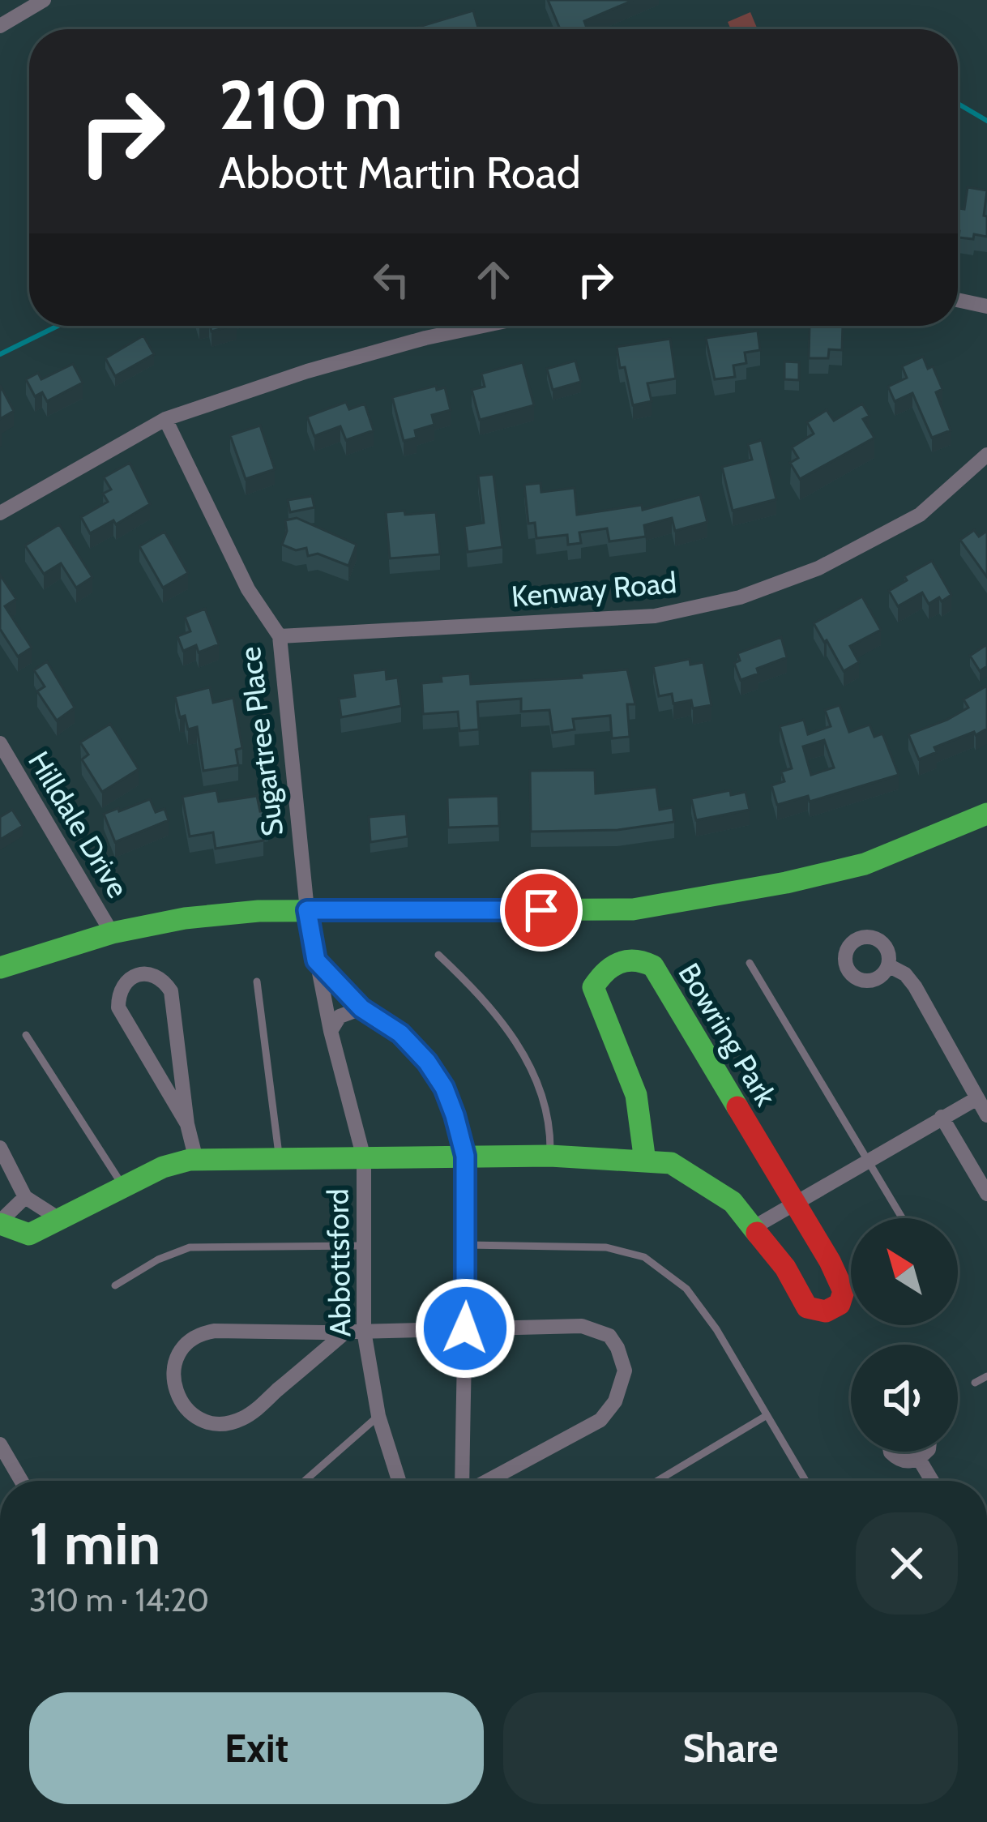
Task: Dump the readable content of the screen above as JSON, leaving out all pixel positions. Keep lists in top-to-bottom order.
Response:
{
  "streets": {
    "street": [
      "Kenway Road",
      "Sugartree Place",
      "Hilldale Drive",
      "Bowring Park",
      "Abbottsford"
    ]
  },
  "crossings": [
    ["Kenway Road", "Sugartree Place"],
    ["Sugartree Place", "Abbottsford"],
    ["Bowring Park", "Abbottsford"]
  ],
  "north": "top left",
  "page": {
    "turn": ["210 m", "Abbott Martin Road"],
    "heading": ["1 min", "310 m · 14:20"],
    "buttons": ["Exit", "Share"]
  }
}
